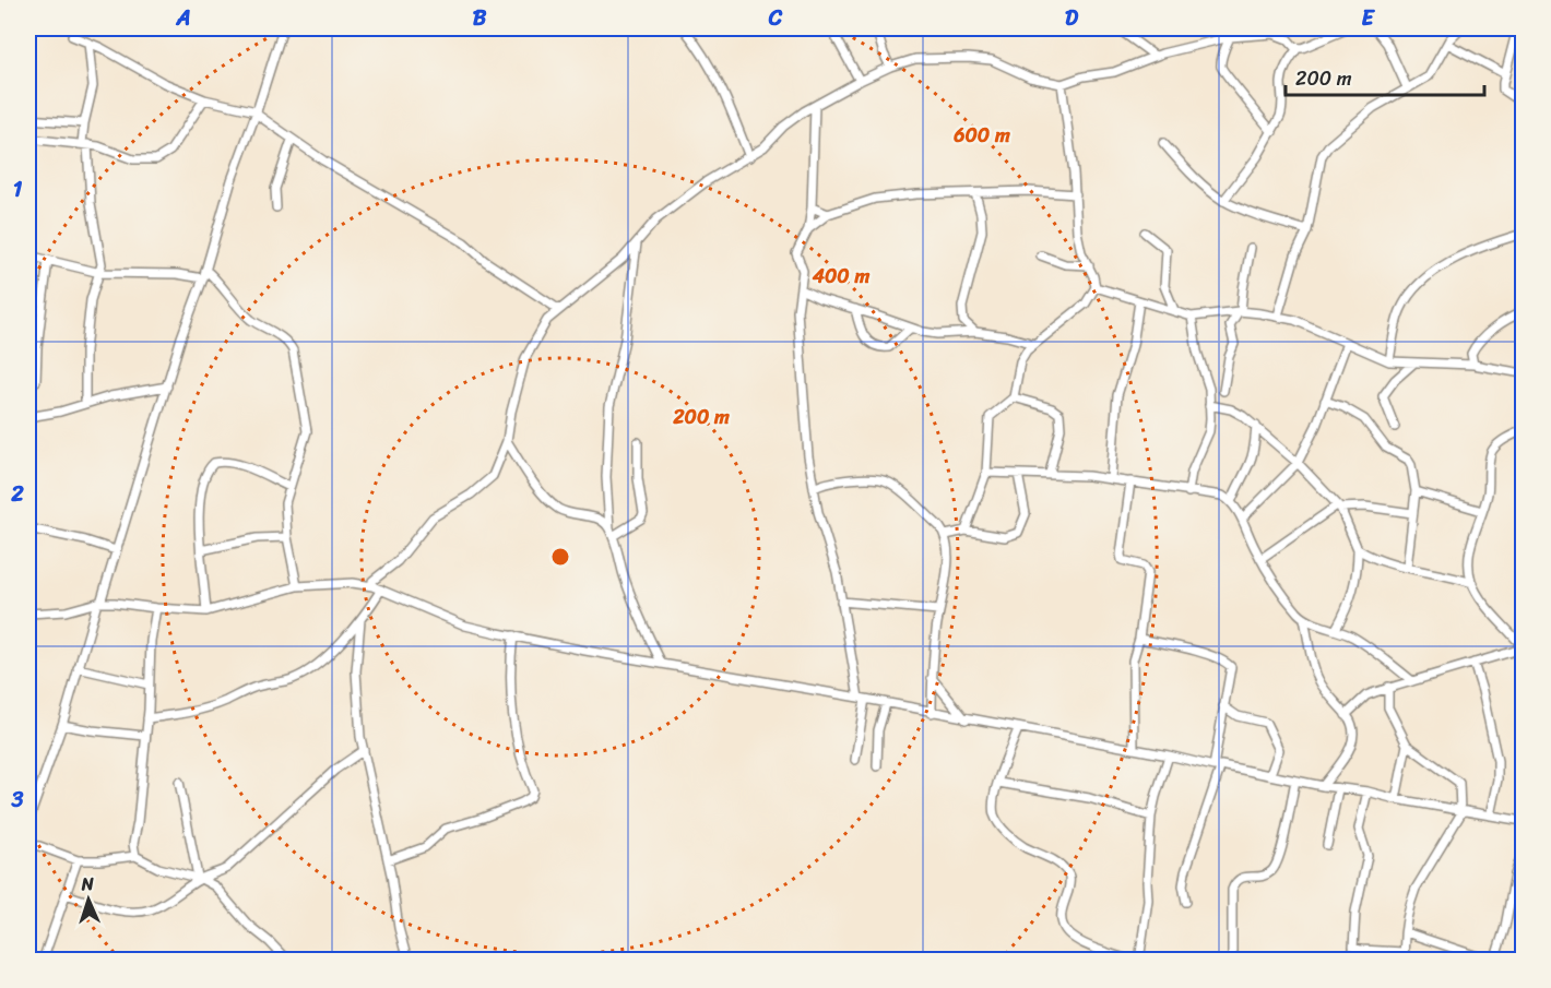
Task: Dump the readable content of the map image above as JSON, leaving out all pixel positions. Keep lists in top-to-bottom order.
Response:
{
  "scale_bar": "200 m",
  "north": "top",
  "grid": {
    "columns": [
      "A",
      "B",
      "C",
      "D",
      "E"
    ],
    "rows": ["1", "2", "3"]
  },
  "rings": ["600 m", "400 m", "200 m"]
}
